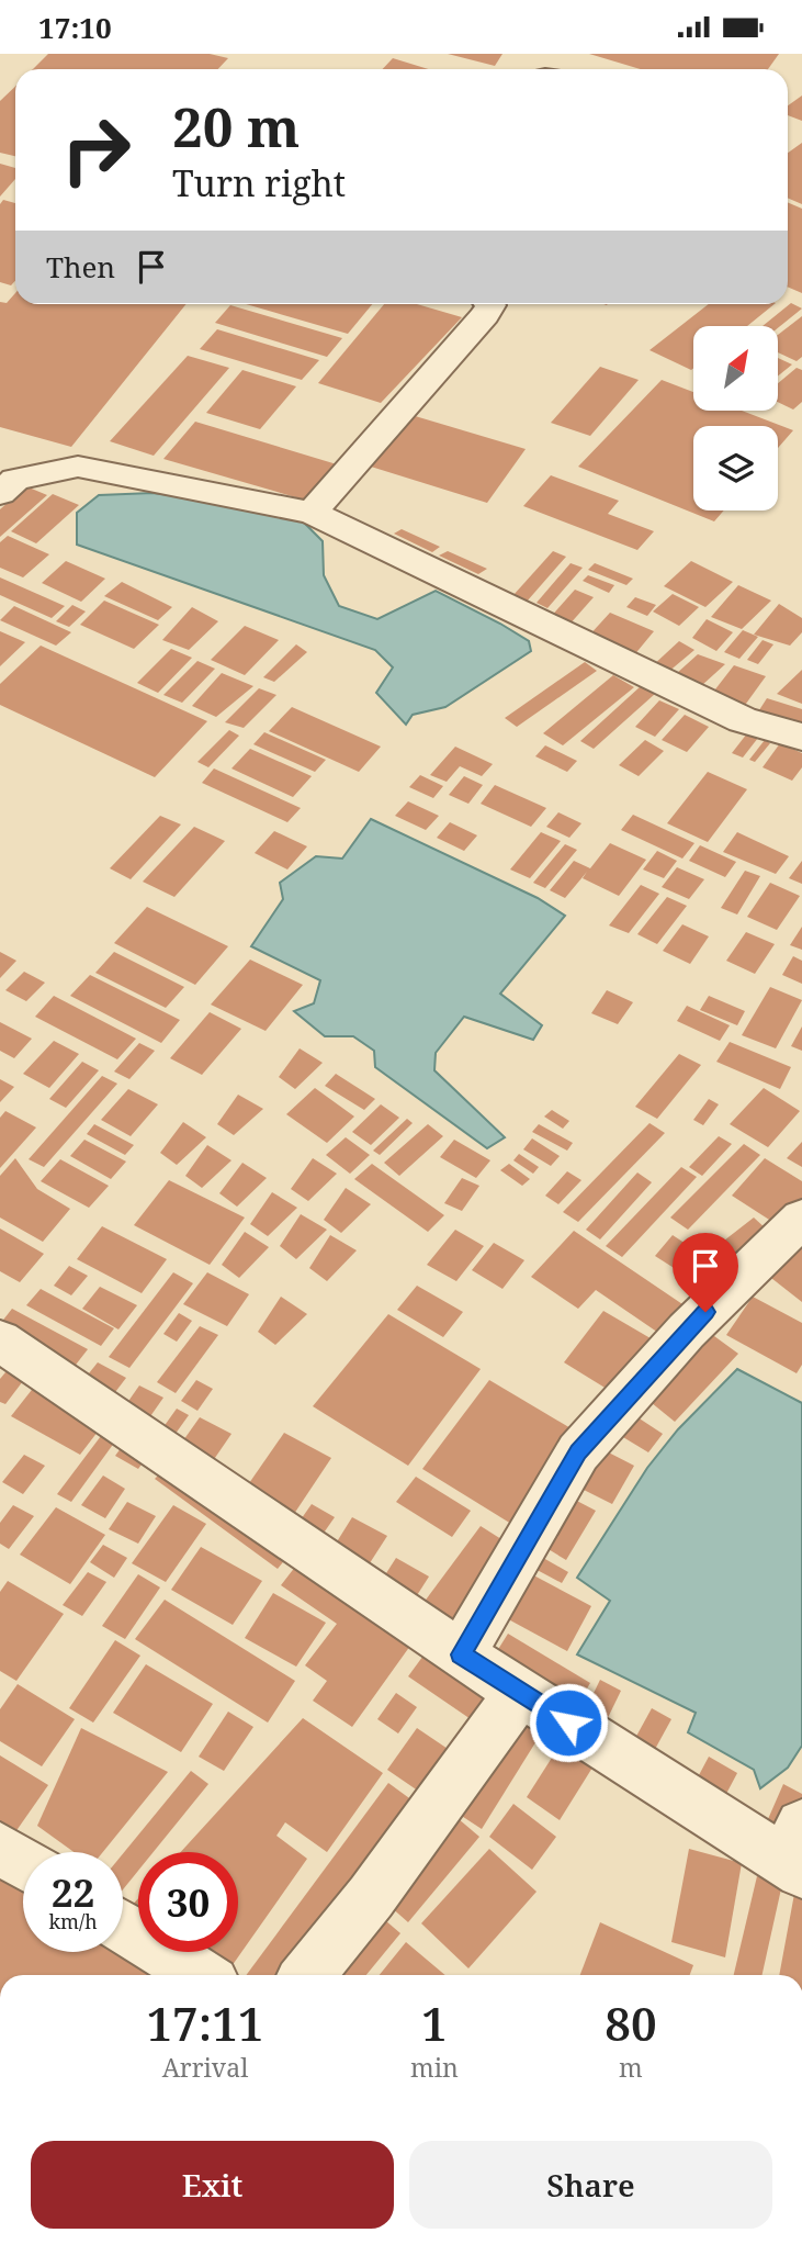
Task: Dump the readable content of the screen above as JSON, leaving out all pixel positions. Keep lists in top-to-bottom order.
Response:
{
  "north": "top right",
  "page": {
    "status": "17:10",
    "turn": ["20 m", "Turn right"],
    "then": "Then",
    "speed": "22 km/h",
    "limit": "30",
    "eta": [
      "17:11",
      "Arrival",
      "1",
      "min",
      "80",
      "m"
    ],
    "buttons": ["Exit", "Share"]
  }
}
